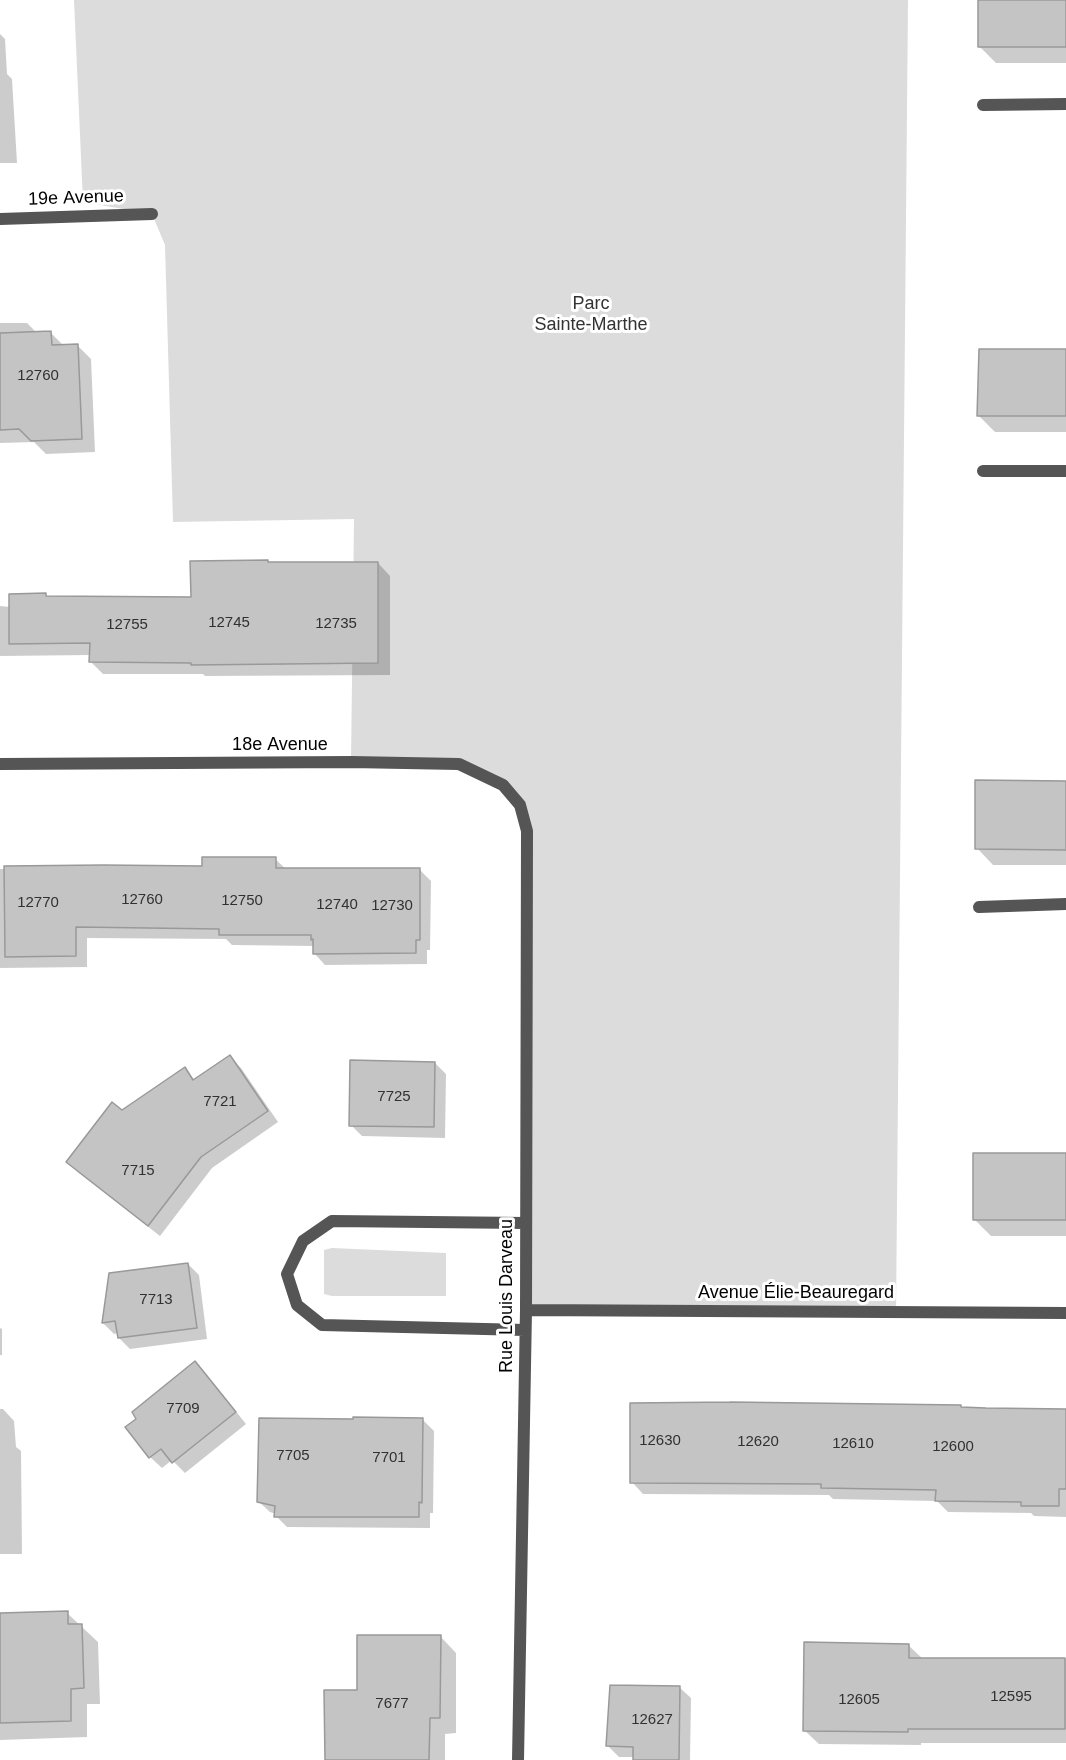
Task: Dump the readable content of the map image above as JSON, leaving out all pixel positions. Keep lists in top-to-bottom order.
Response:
{
  "streets": {
    "street": [
      "19e Avenue",
      "18e Avenue",
      "Avenue Élie-Beauregard",
      "Rue Louis Darveau"
    ]
  },
  "crossings": [
    ["18e Avenue", "Rue Louis Darveau"],
    ["Avenue Élie-Beauregard", "Rue Louis Darveau"]
  ],
  "parks": ["Parc Sainte-Marthe"],
  "house_numbers": [
    "12760",
    "12745",
    "12735",
    "12755",
    "12760",
    "12750",
    "12770",
    "12740",
    "12730",
    "7725",
    "7721",
    "7715",
    "7713",
    "7709",
    "12630",
    "12620",
    "12610",
    "12600",
    "7705",
    "7701",
    "12595",
    "12605",
    "7677",
    "12627"
  ]
}
